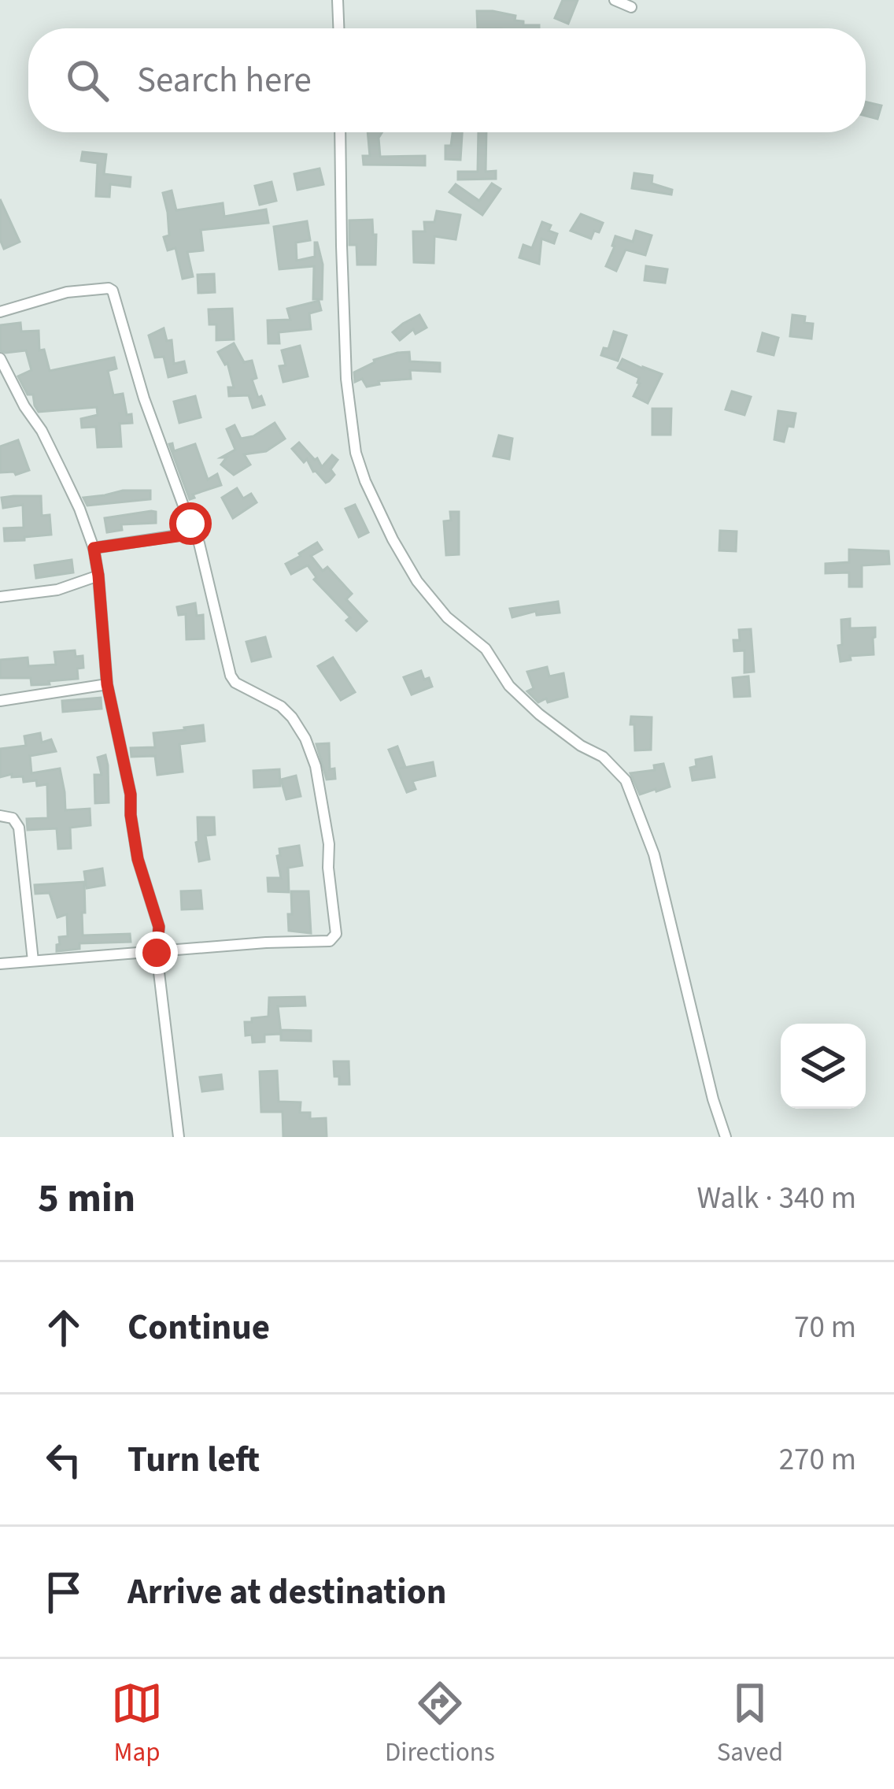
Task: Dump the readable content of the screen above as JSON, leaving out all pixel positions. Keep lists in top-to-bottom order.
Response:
{
  "page": {
    "search": "Search here",
    "heading": ["5 min", "Walk · 340 m"],
    "list": [
      ["Continue", "70 m"],
      ["Turn left", "270 m"],
      "Arrive at destination"
    ],
    "nav": ["Map", "Directions", "Saved"]
  }
}
